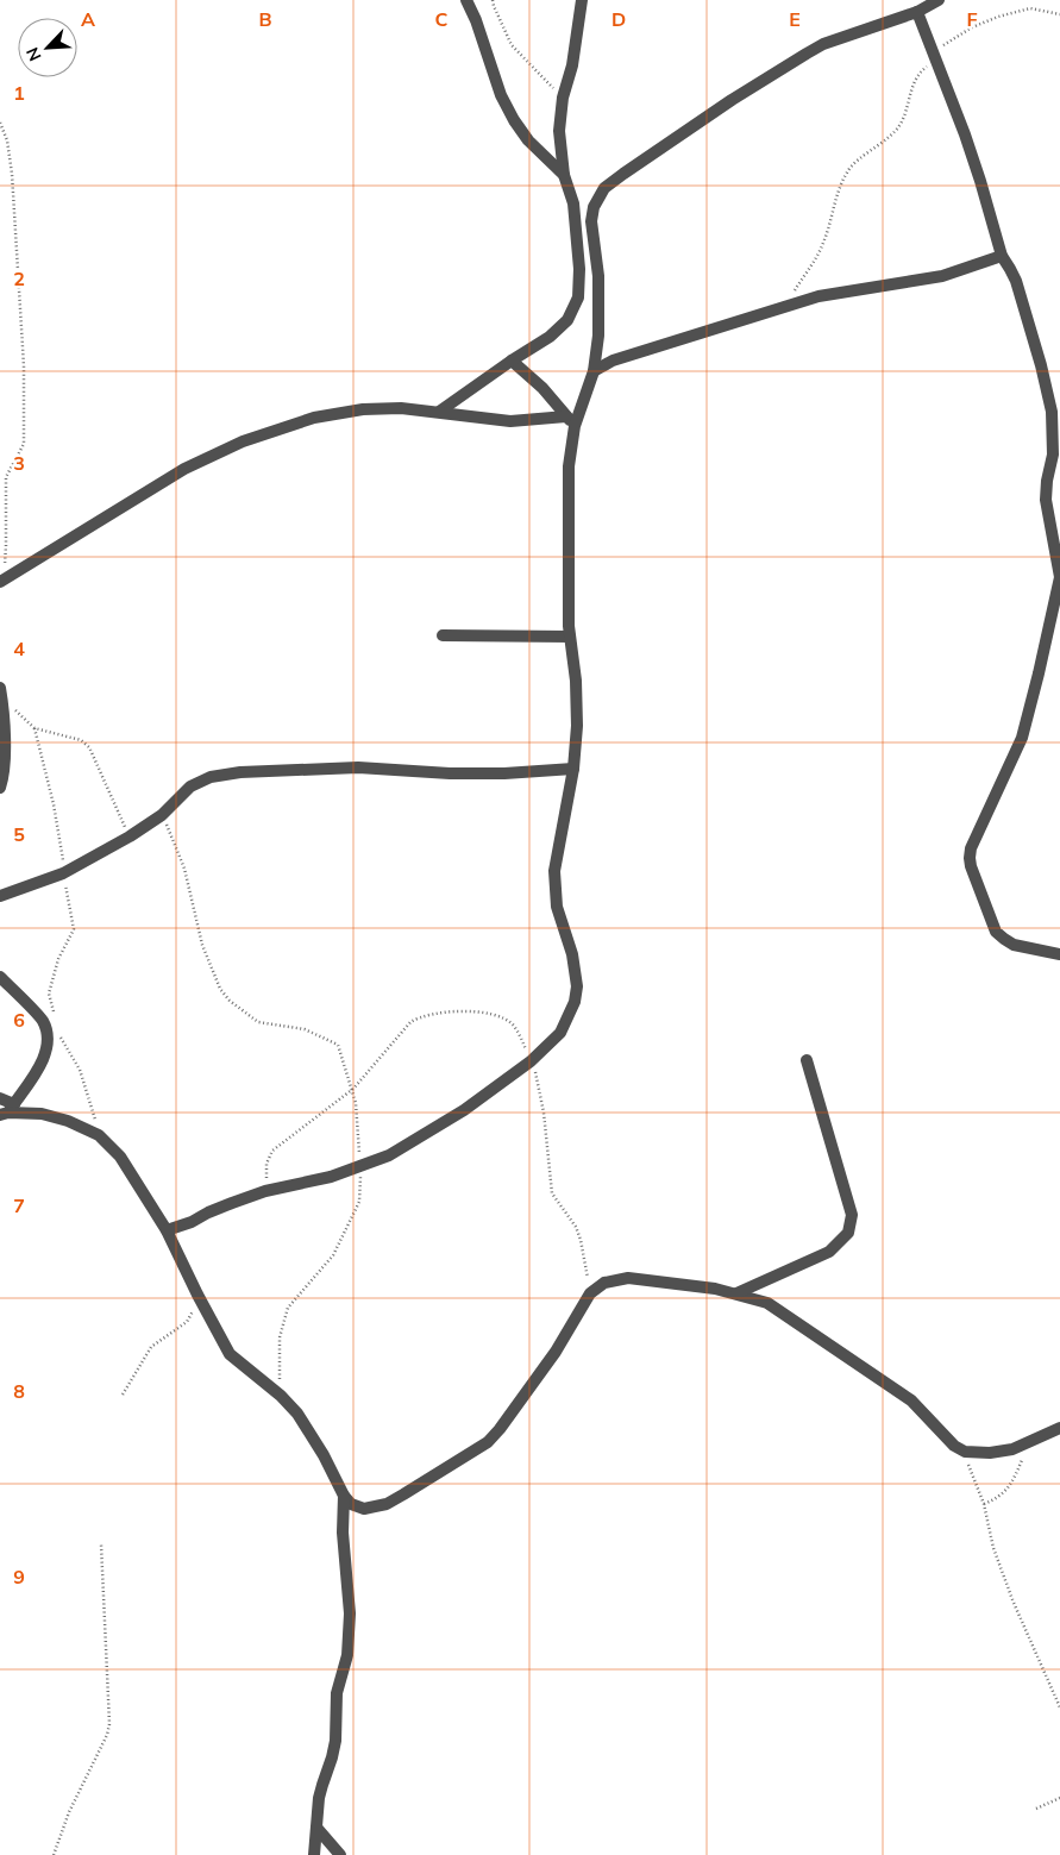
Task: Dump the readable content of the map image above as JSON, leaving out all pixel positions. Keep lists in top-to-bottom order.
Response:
{
  "north": "bottom left",
  "grid": {
    "columns": [
      "A",
      "B",
      "C",
      "D",
      "E",
      "F"
    ],
    "rows": [
      "1",
      "2",
      "3",
      "4",
      "5",
      "6",
      "7",
      "8",
      "9"
    ]
  }
}
